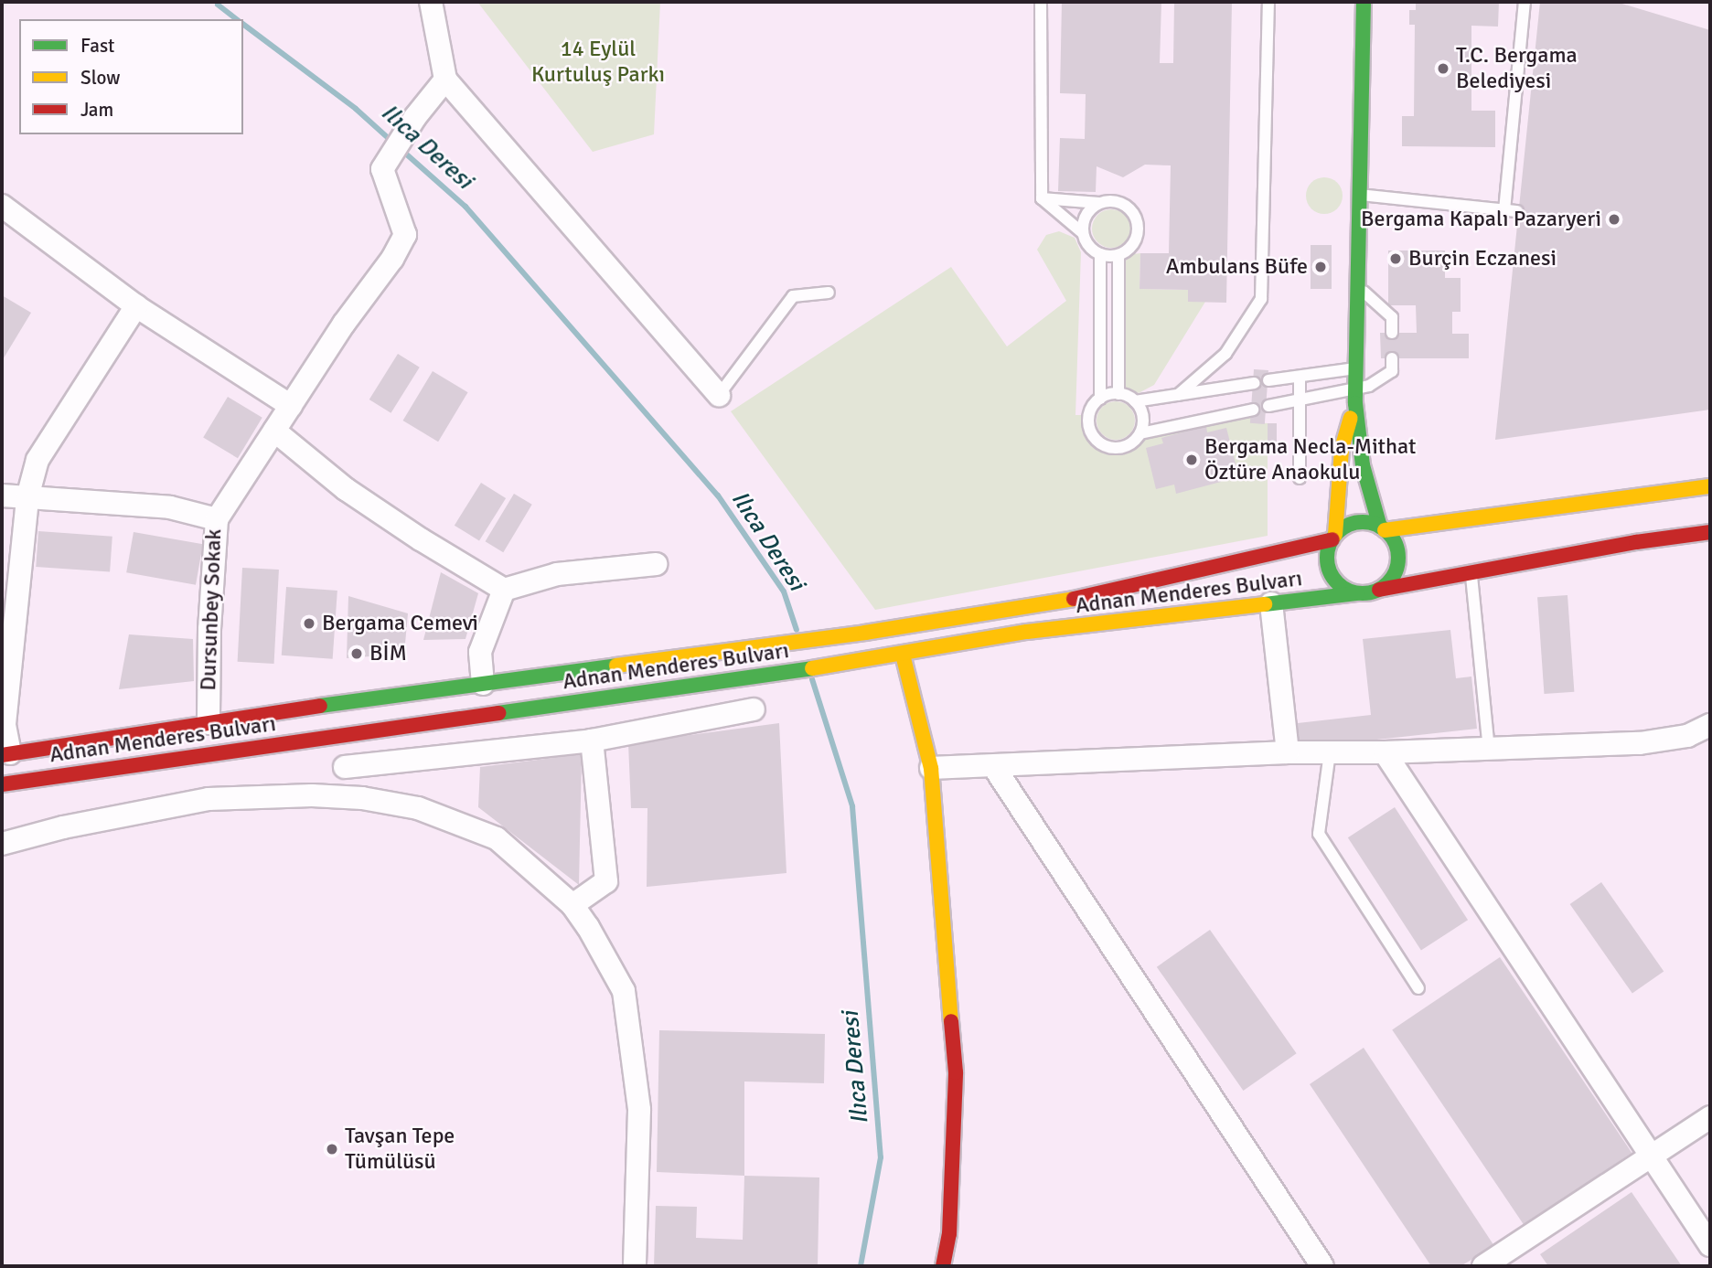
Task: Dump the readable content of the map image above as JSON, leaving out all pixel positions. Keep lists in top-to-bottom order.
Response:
{
  "streets": {
    "main road": ["Adnan Menderes Bulvarı"],
    "street": ["Dursunbey Sokak"]
  },
  "crossings": [
    ["Adnan Menderes Bulvarı", "Dursunbey Sokak"]
  ],
  "water": ["Ilıca Deresi"],
  "parks": ["14 Eylül Kurtuluş Parkı"],
  "places": [
    "T.C. Bergama Belediyesi",
    "Bergama Kapalı Pazaryeri",
    "Burçin Eczanesi",
    "Ambulans Büfe",
    "Bergama Necla-Mithat Öztüre Anaokulu",
    "Bergama Cemevi",
    "BİM",
    "Tavşan Tepe Tümülüsü"
  ],
  "legend": ["Fast", "Slow", "Jam"]
}
